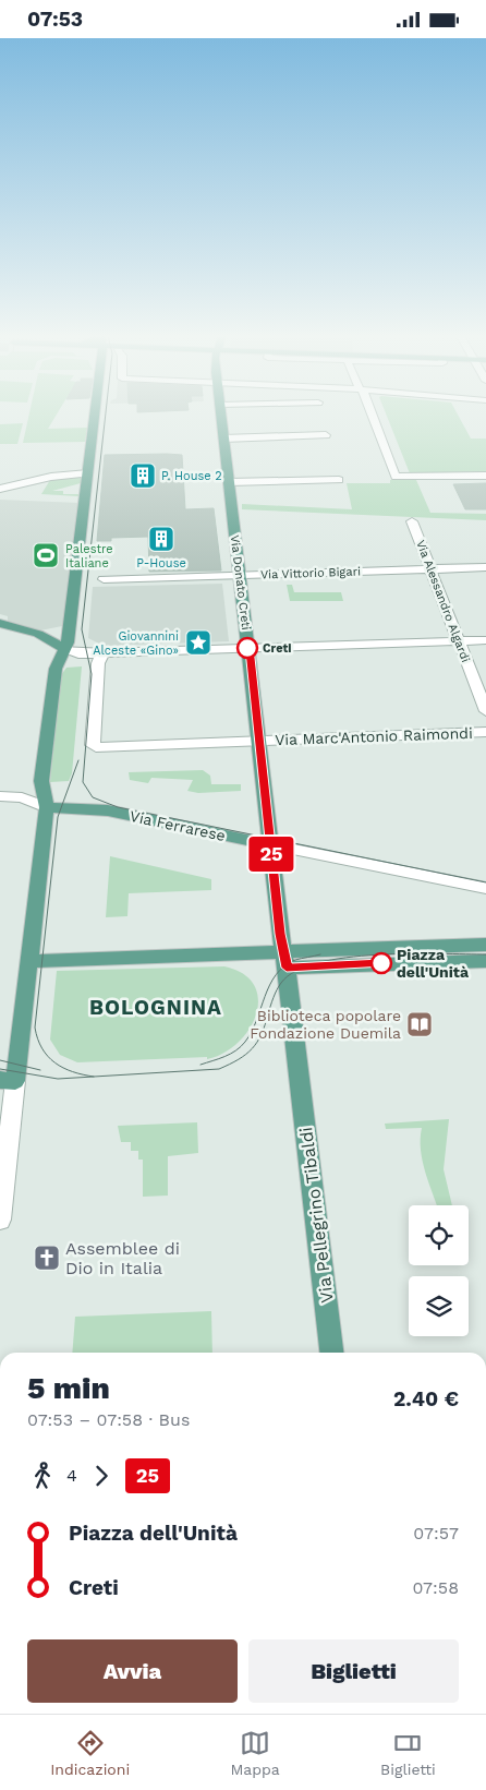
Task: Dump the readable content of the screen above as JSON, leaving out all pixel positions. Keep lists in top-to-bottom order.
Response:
{
  "streets": {
    "main road": ["Via Donato Creti", "Via Ferrarese", "Via Pellegrino Tibaldi"],
    "street": ["Via Vittorio Bigari", "Via Alessandro Algardi", "Via Marc'Antonio Raimondi"]
  },
  "crossings": [
    ["Via Vittorio Bigari", "Via Donato Creti"],
    ["Via Vittorio Bigari", "Via Alessandro Algardi"],
    ["Via Donato Creti", "Via Marc'Antonio Raimondi"],
    ["Via Donato Creti", "Via Ferrarese"]
  ],
  "districts": ["BOLOGNINA"],
  "places": {
    "building": ["P. House 2", "P-House"],
    "sports": ["Palestre Italiane"],
    "place": ["Giovannini Alceste «Gino»"],
    "other": ["Creti", "Piazza dell'Unità"],
    "library": ["Biblioteca popolare Fondazione Duemila"],
    "church": ["Assemblee di Dio in Italia"]
  },
  "lines": ["bus line 25"],
  "page": {
    "status": "07:53",
    "on_map": "25",
    "heading": ["5 min", "07:53 – 07:58 · Bus", "2.40 €"],
    "legs": ["4", "25"],
    "list": [
      {
        "name": "Piazza dell'Unità",
        "value": "07:57"
      },
      {
        "name": "Creti",
        "value": "07:58"
      }
    ],
    "buttons": ["Avvia", "Biglietti"],
    "tabs": ["Indicazioni", "Mappa", "Biglietti"]
  }
}
